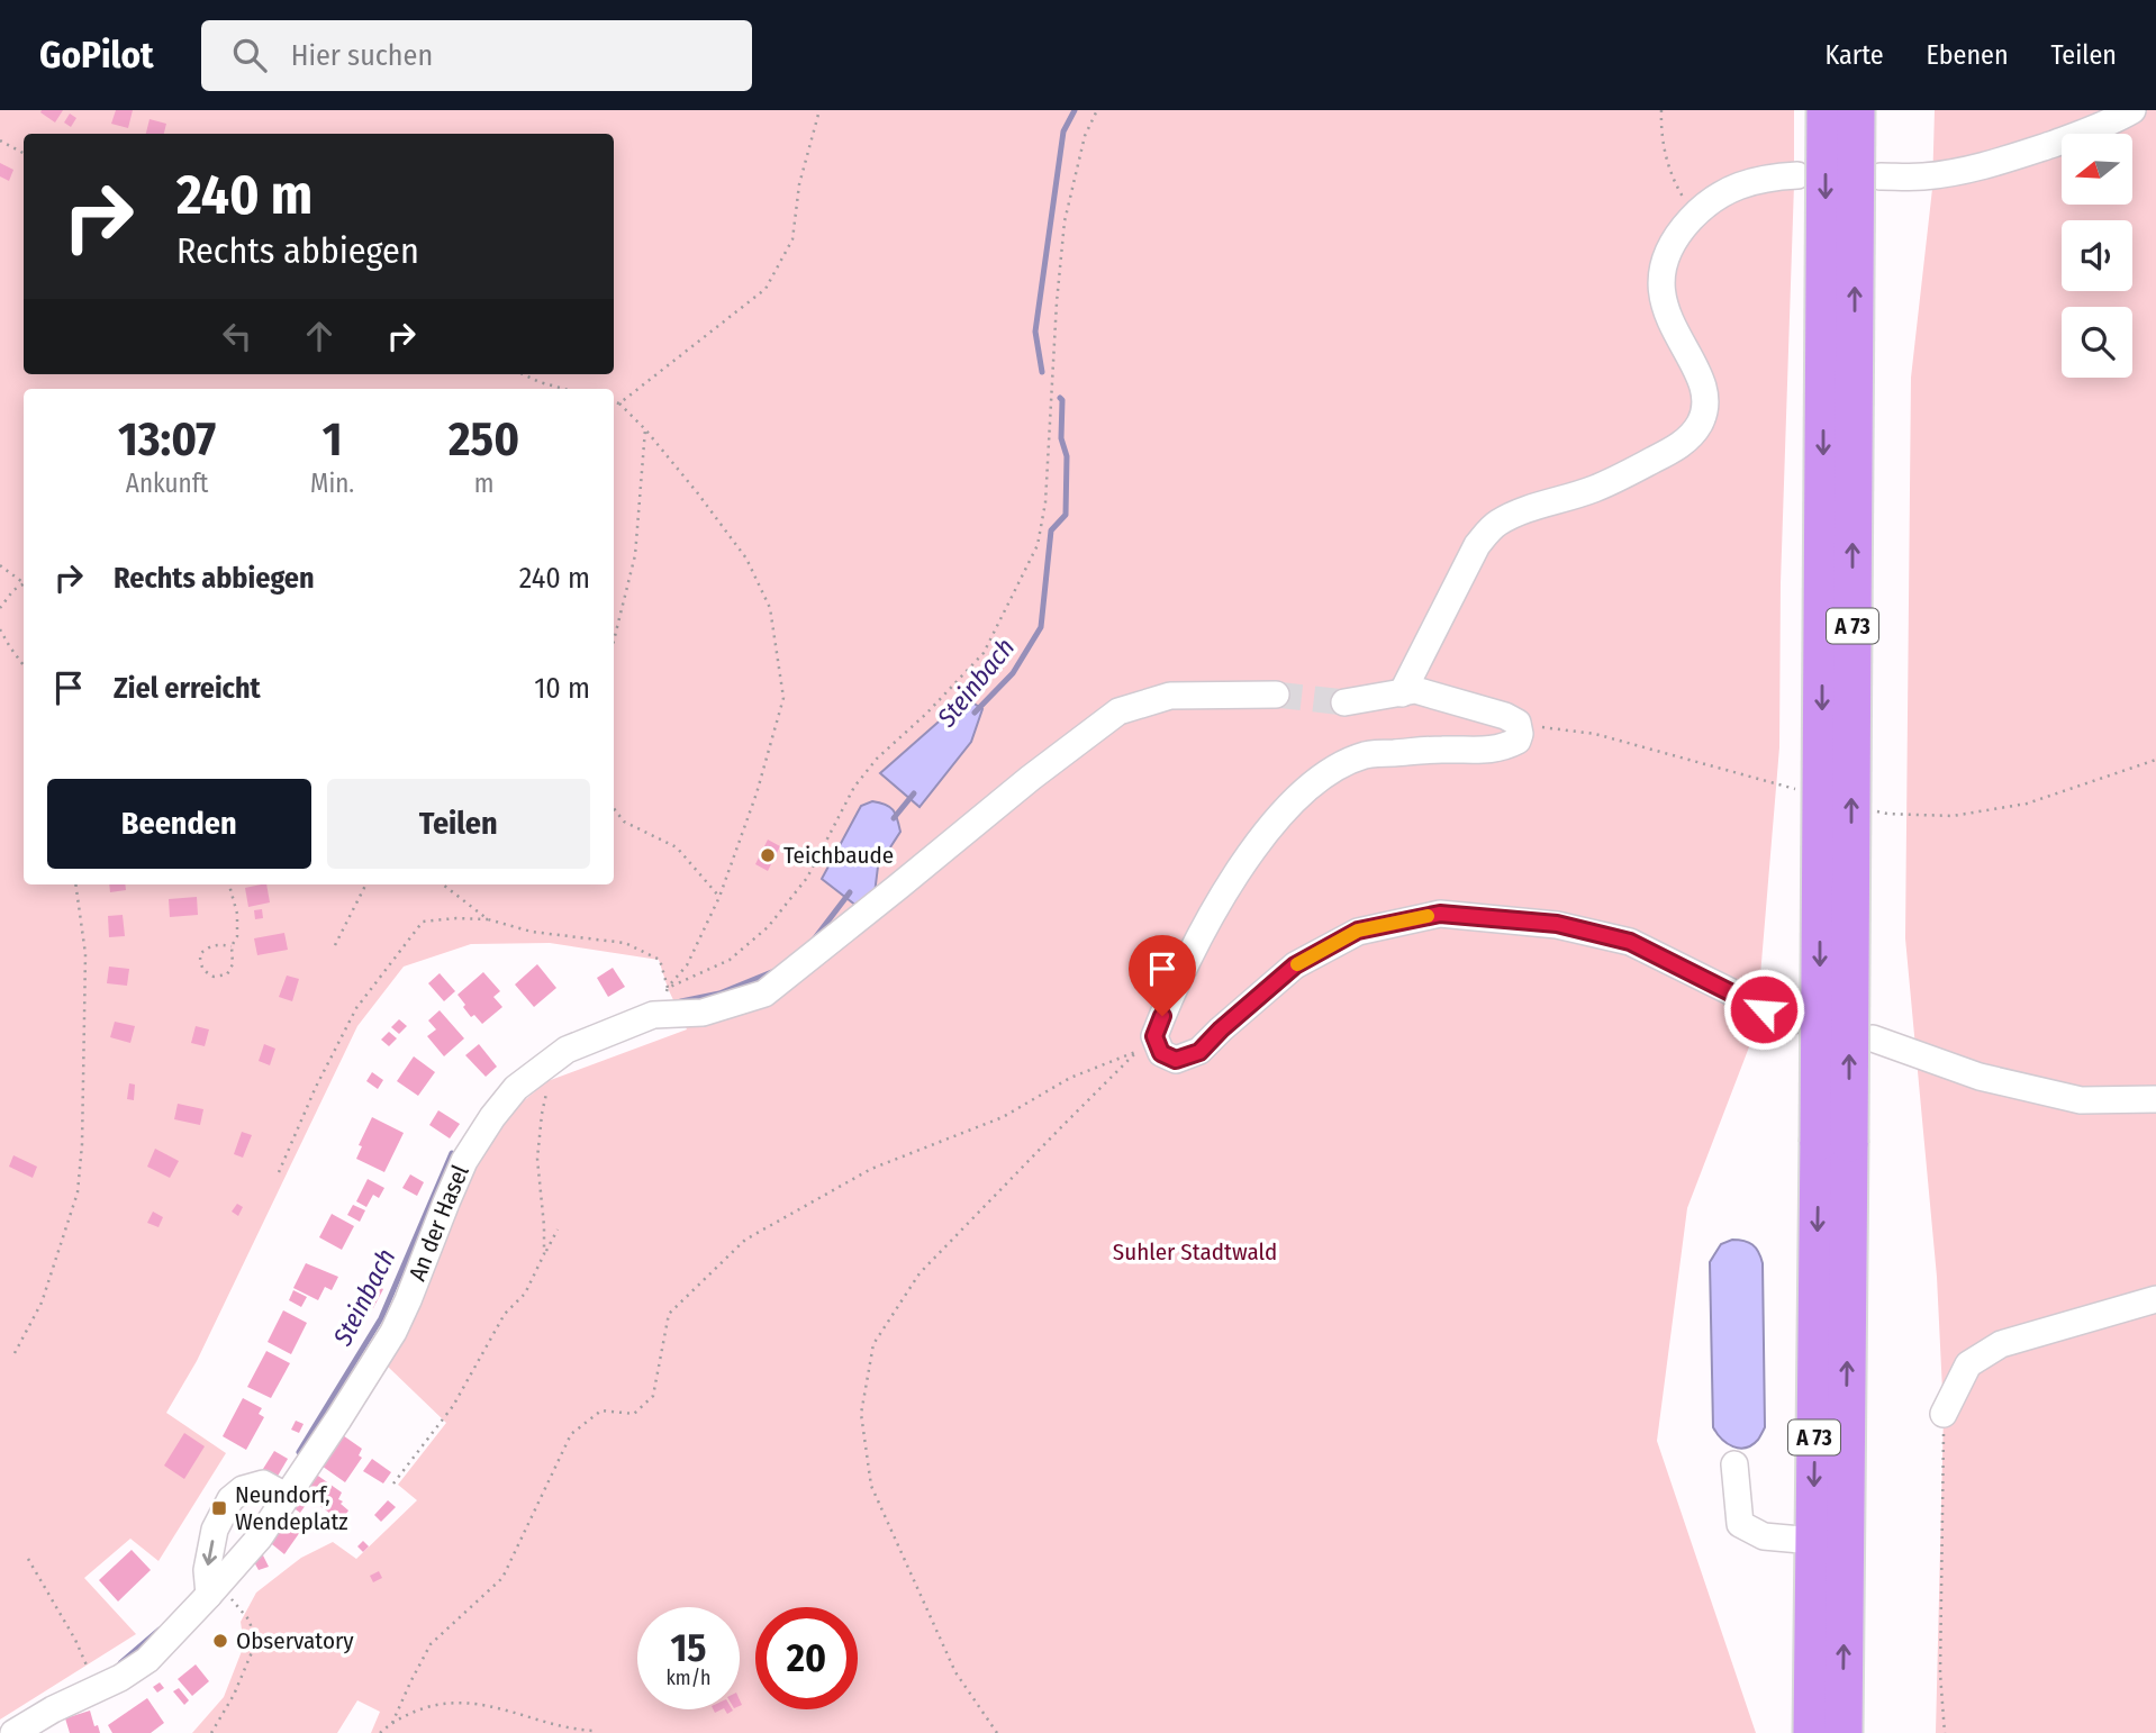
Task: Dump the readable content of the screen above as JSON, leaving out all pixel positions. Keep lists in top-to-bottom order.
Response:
{
  "streets": {
    "highway": ["A 73"],
    "street": ["An der Hasel"]
  },
  "water": ["Steinbach"],
  "parks": ["Suhler Stadtwald"],
  "places": {
    "other": ["Teichbaude", "Observatory"],
    "transit": ["Neundorf, Wendeplatz"]
  },
  "north": "left",
  "page": {
    "header": "GoPilot",
    "search": "Hier suchen",
    "nav": ["Karte", "Ebenen", "Teilen"],
    "turn": ["240 m", "Rechts abbiegen"],
    "eta": [
      "13:07",
      "Ankunft",
      "1",
      "Min.",
      "250",
      "m"
    ],
    "list": [
      {
        "name": "Rechts abbiegen",
        "value": "240 m"
      },
      {
        "name": "Ziel erreicht",
        "value": "10 m"
      }
    ],
    "buttons": ["Beenden", "Teilen"],
    "speed": "15 km/h",
    "limit": "20"
  }
}
